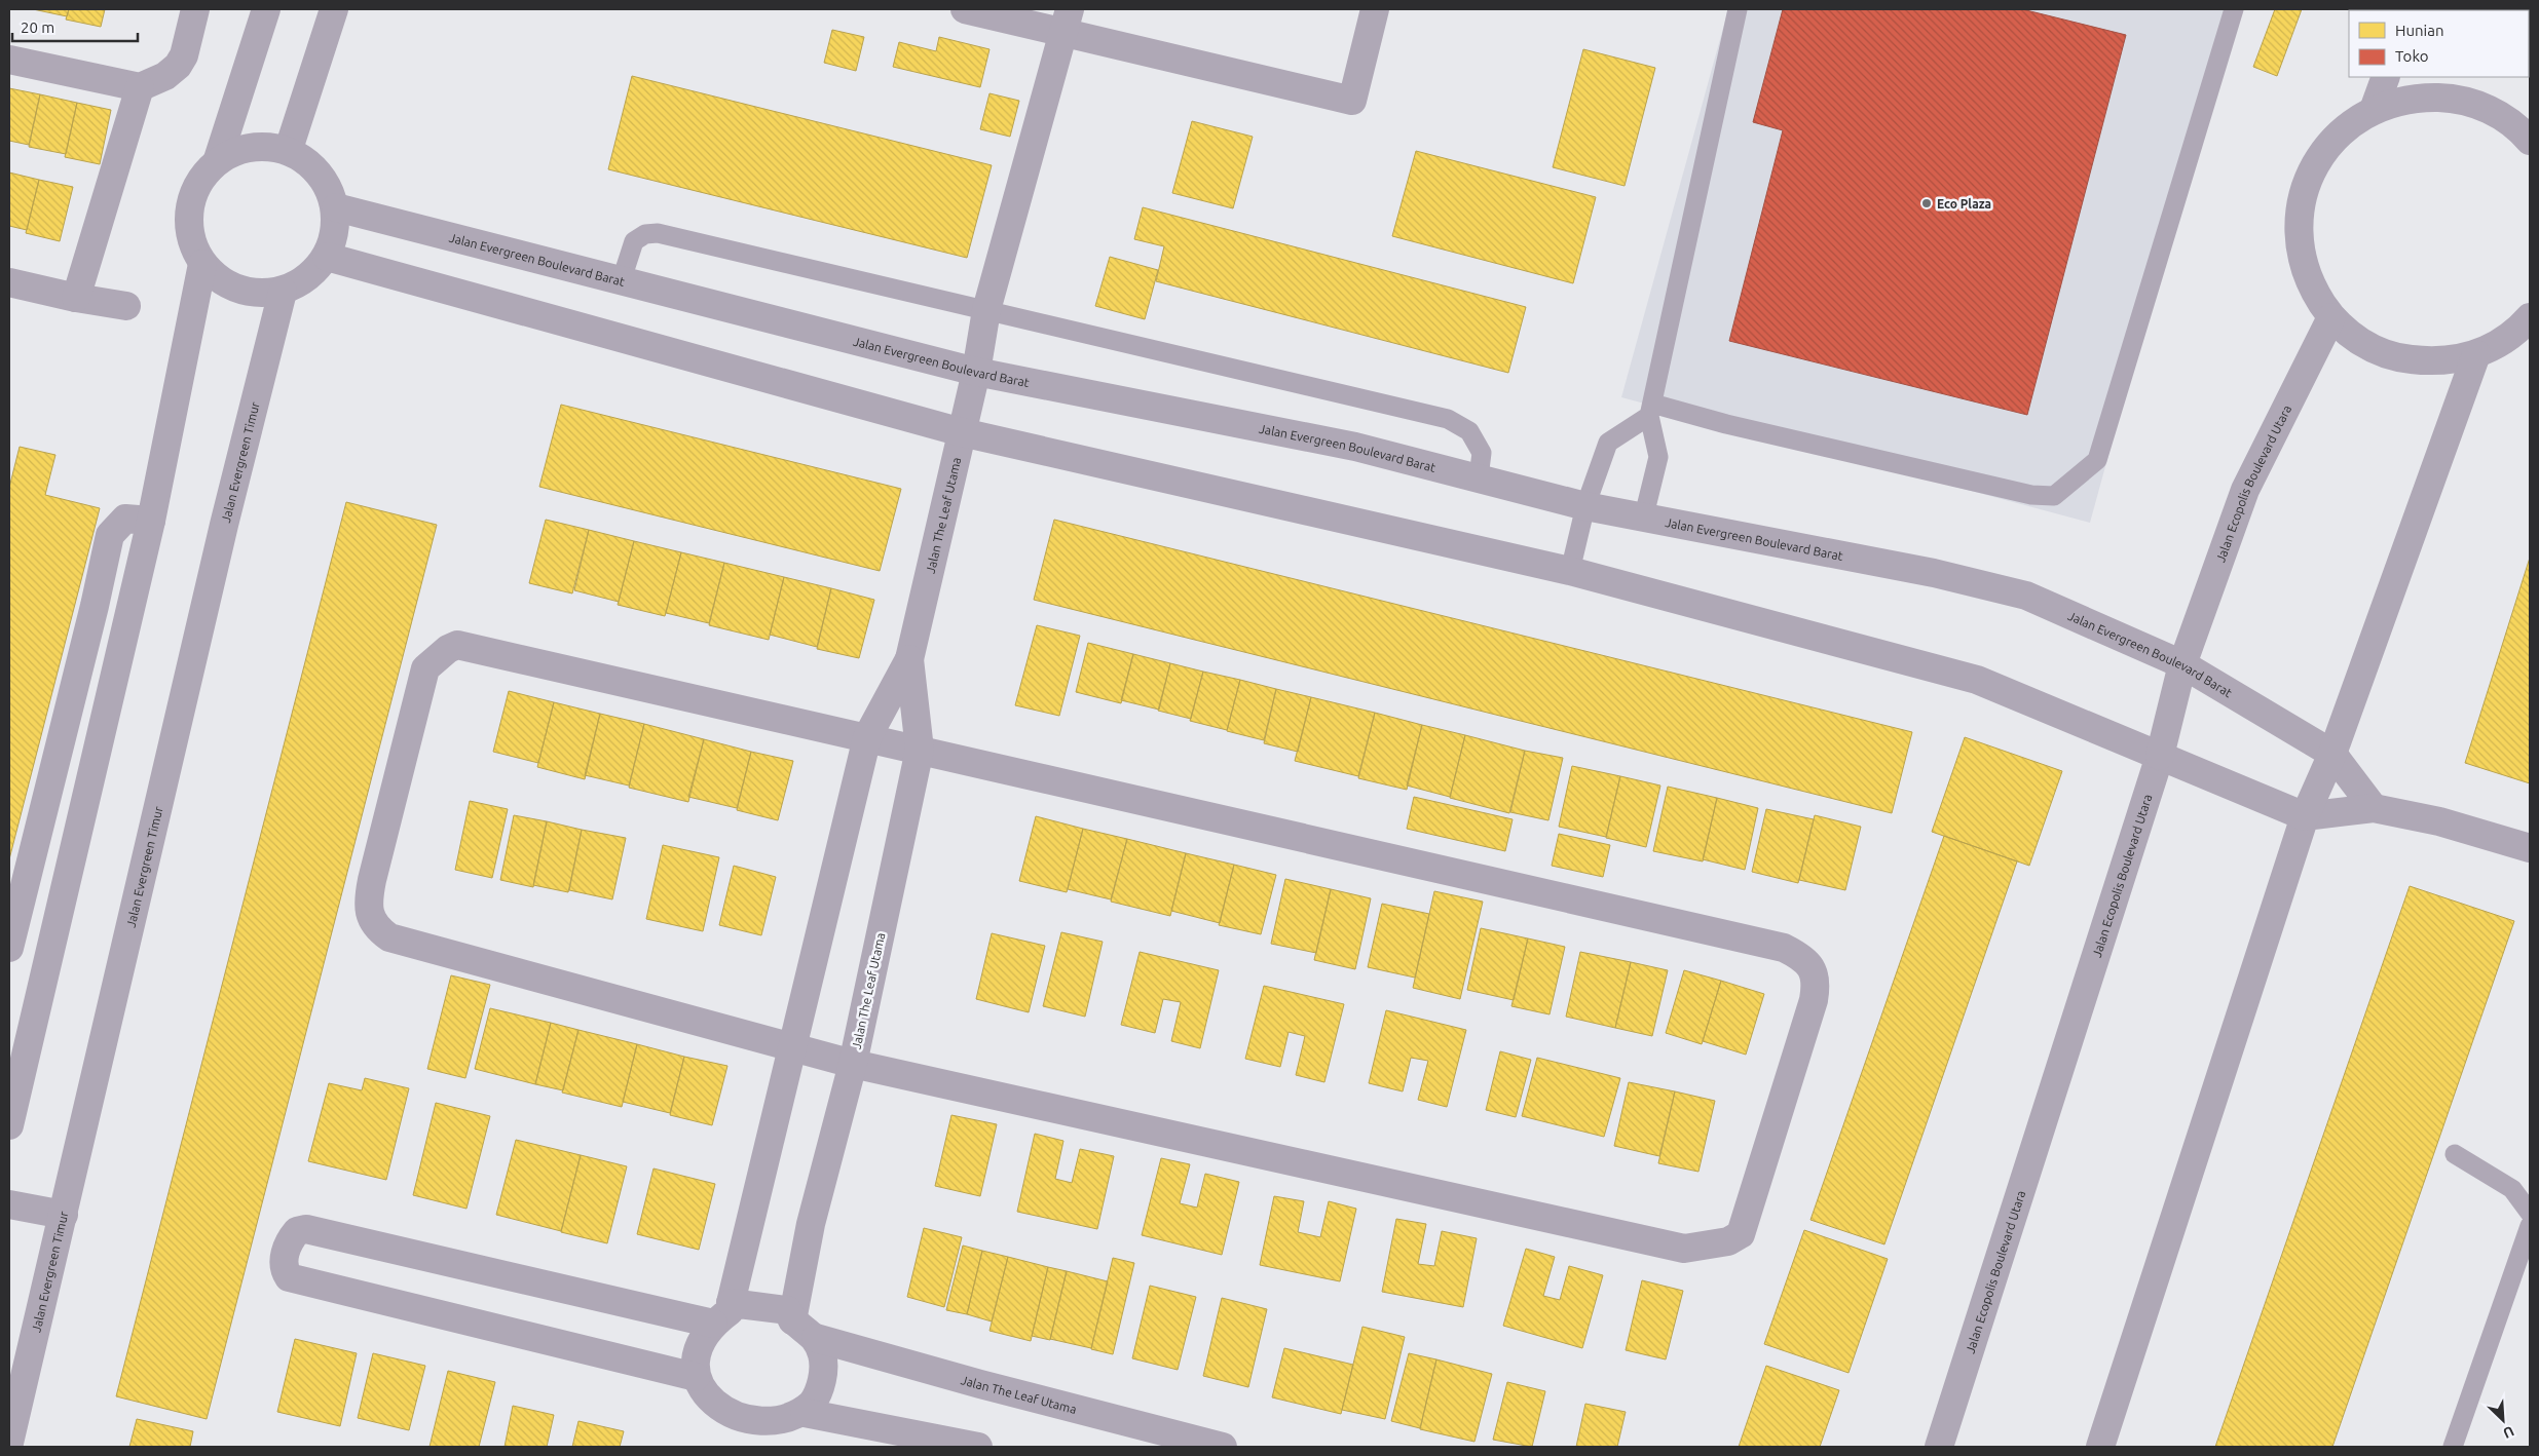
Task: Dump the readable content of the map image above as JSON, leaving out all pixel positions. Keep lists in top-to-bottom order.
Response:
{
  "streets": {
    "street": [
      "Jalan Evergreen Boulevard Barat",
      "Jalan Evergreen Timur",
      "Jalan Ecopolis Boulevard Utara",
      "Jalan The Leaf Utama"
    ]
  },
  "crossings": [
    ["Jalan Evergreen Boulevard Barat", "Jalan Evergreen Timur"],
    ["Jalan Evergreen Boulevard Barat", "Jalan Ecopolis Boulevard Utara"],
    ["Jalan Evergreen Boulevard Barat", "Jalan The Leaf Utama"]
  ],
  "places": ["Eco Plaza"],
  "legend": ["Hunian", "Toko"],
  "scale_bar": "20 m",
  "north": "bottom right"
}
